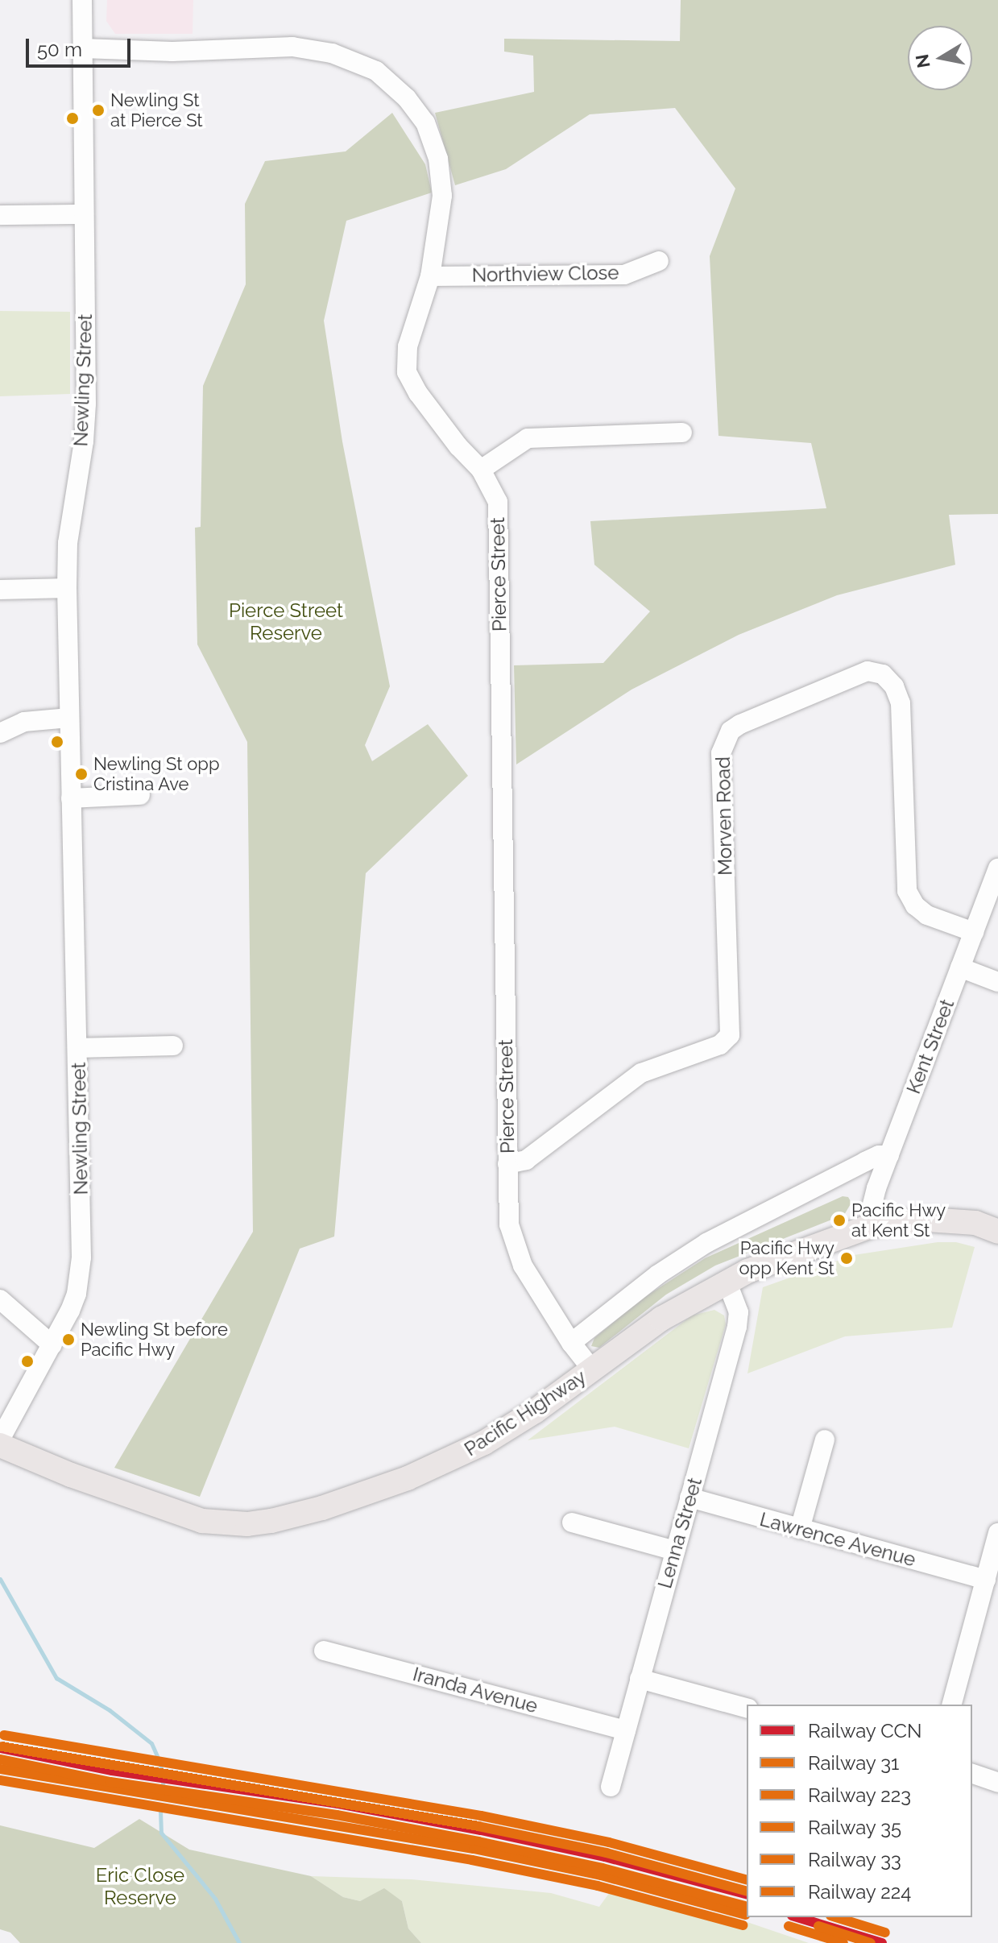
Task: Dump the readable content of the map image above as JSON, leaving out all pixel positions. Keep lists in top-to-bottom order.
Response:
{
  "streets": {
    "main road": ["Pacific Highway"],
    "street": [
      "Northview Close",
      "Newling Street",
      "Pierce Street",
      "Morven Road",
      "Kent Street",
      "Lenna Street",
      "Lawrence Avenue",
      "Iranda Avenue"
    ]
  },
  "crossings": [
    ["Northview Close", "Pierce Street"],
    ["Newling Street", "Pierce Street"],
    ["Pierce Street", "Morven Road"],
    ["Pierce Street", "Pacific Highway"],
    ["Morven Road", "Kent Street"],
    ["Kent Street", "Pacific Highway"],
    ["Pacific Highway", "Lenna Street"],
    ["Lenna Street", "Lawrence Avenue"],
    ["Lenna Street", "Iranda Avenue"]
  ],
  "parks": ["Pierce Street Reserve", "Eric Close Reserve"],
  "places": [
    "Newling St at Pierce St",
    "Newling St opp Cristina Ave",
    "Pacific Hwy at Kent St",
    "Pacific Hwy opp Kent St",
    "Newling St before Pacific Hwy"
  ],
  "lines": [
    "rail line 33",
    "rail line 223",
    "rail line CCN",
    "rail line 224",
    "rail line 31",
    "rail line 35"
  ],
  "legend": [
    "Railway CCN",
    "Railway 31",
    "Railway 223",
    "Railway 35",
    "Railway 33",
    "Railway 224"
  ],
  "scale_bar": "50 m",
  "north": "left"
}
